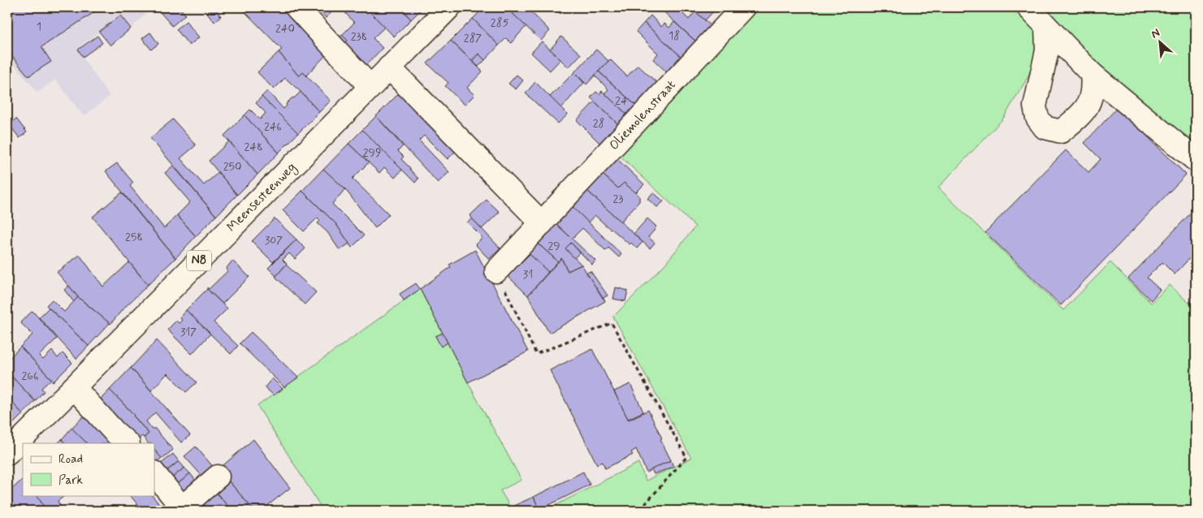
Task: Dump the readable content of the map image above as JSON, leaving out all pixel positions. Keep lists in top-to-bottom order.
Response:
{
  "streets": {
    "street": ["Oliemolenstraat", "Meensesteenweg", "N8"]
  },
  "house_numbers": [
    "285",
    "1",
    "240",
    "18",
    "238",
    "287",
    "24",
    "28",
    "246",
    "248",
    "299",
    "250",
    "23",
    "258",
    "307",
    "29",
    "31",
    "317",
    "266"
  ],
  "legend": ["Road", "Park"],
  "north": "top left"
}
